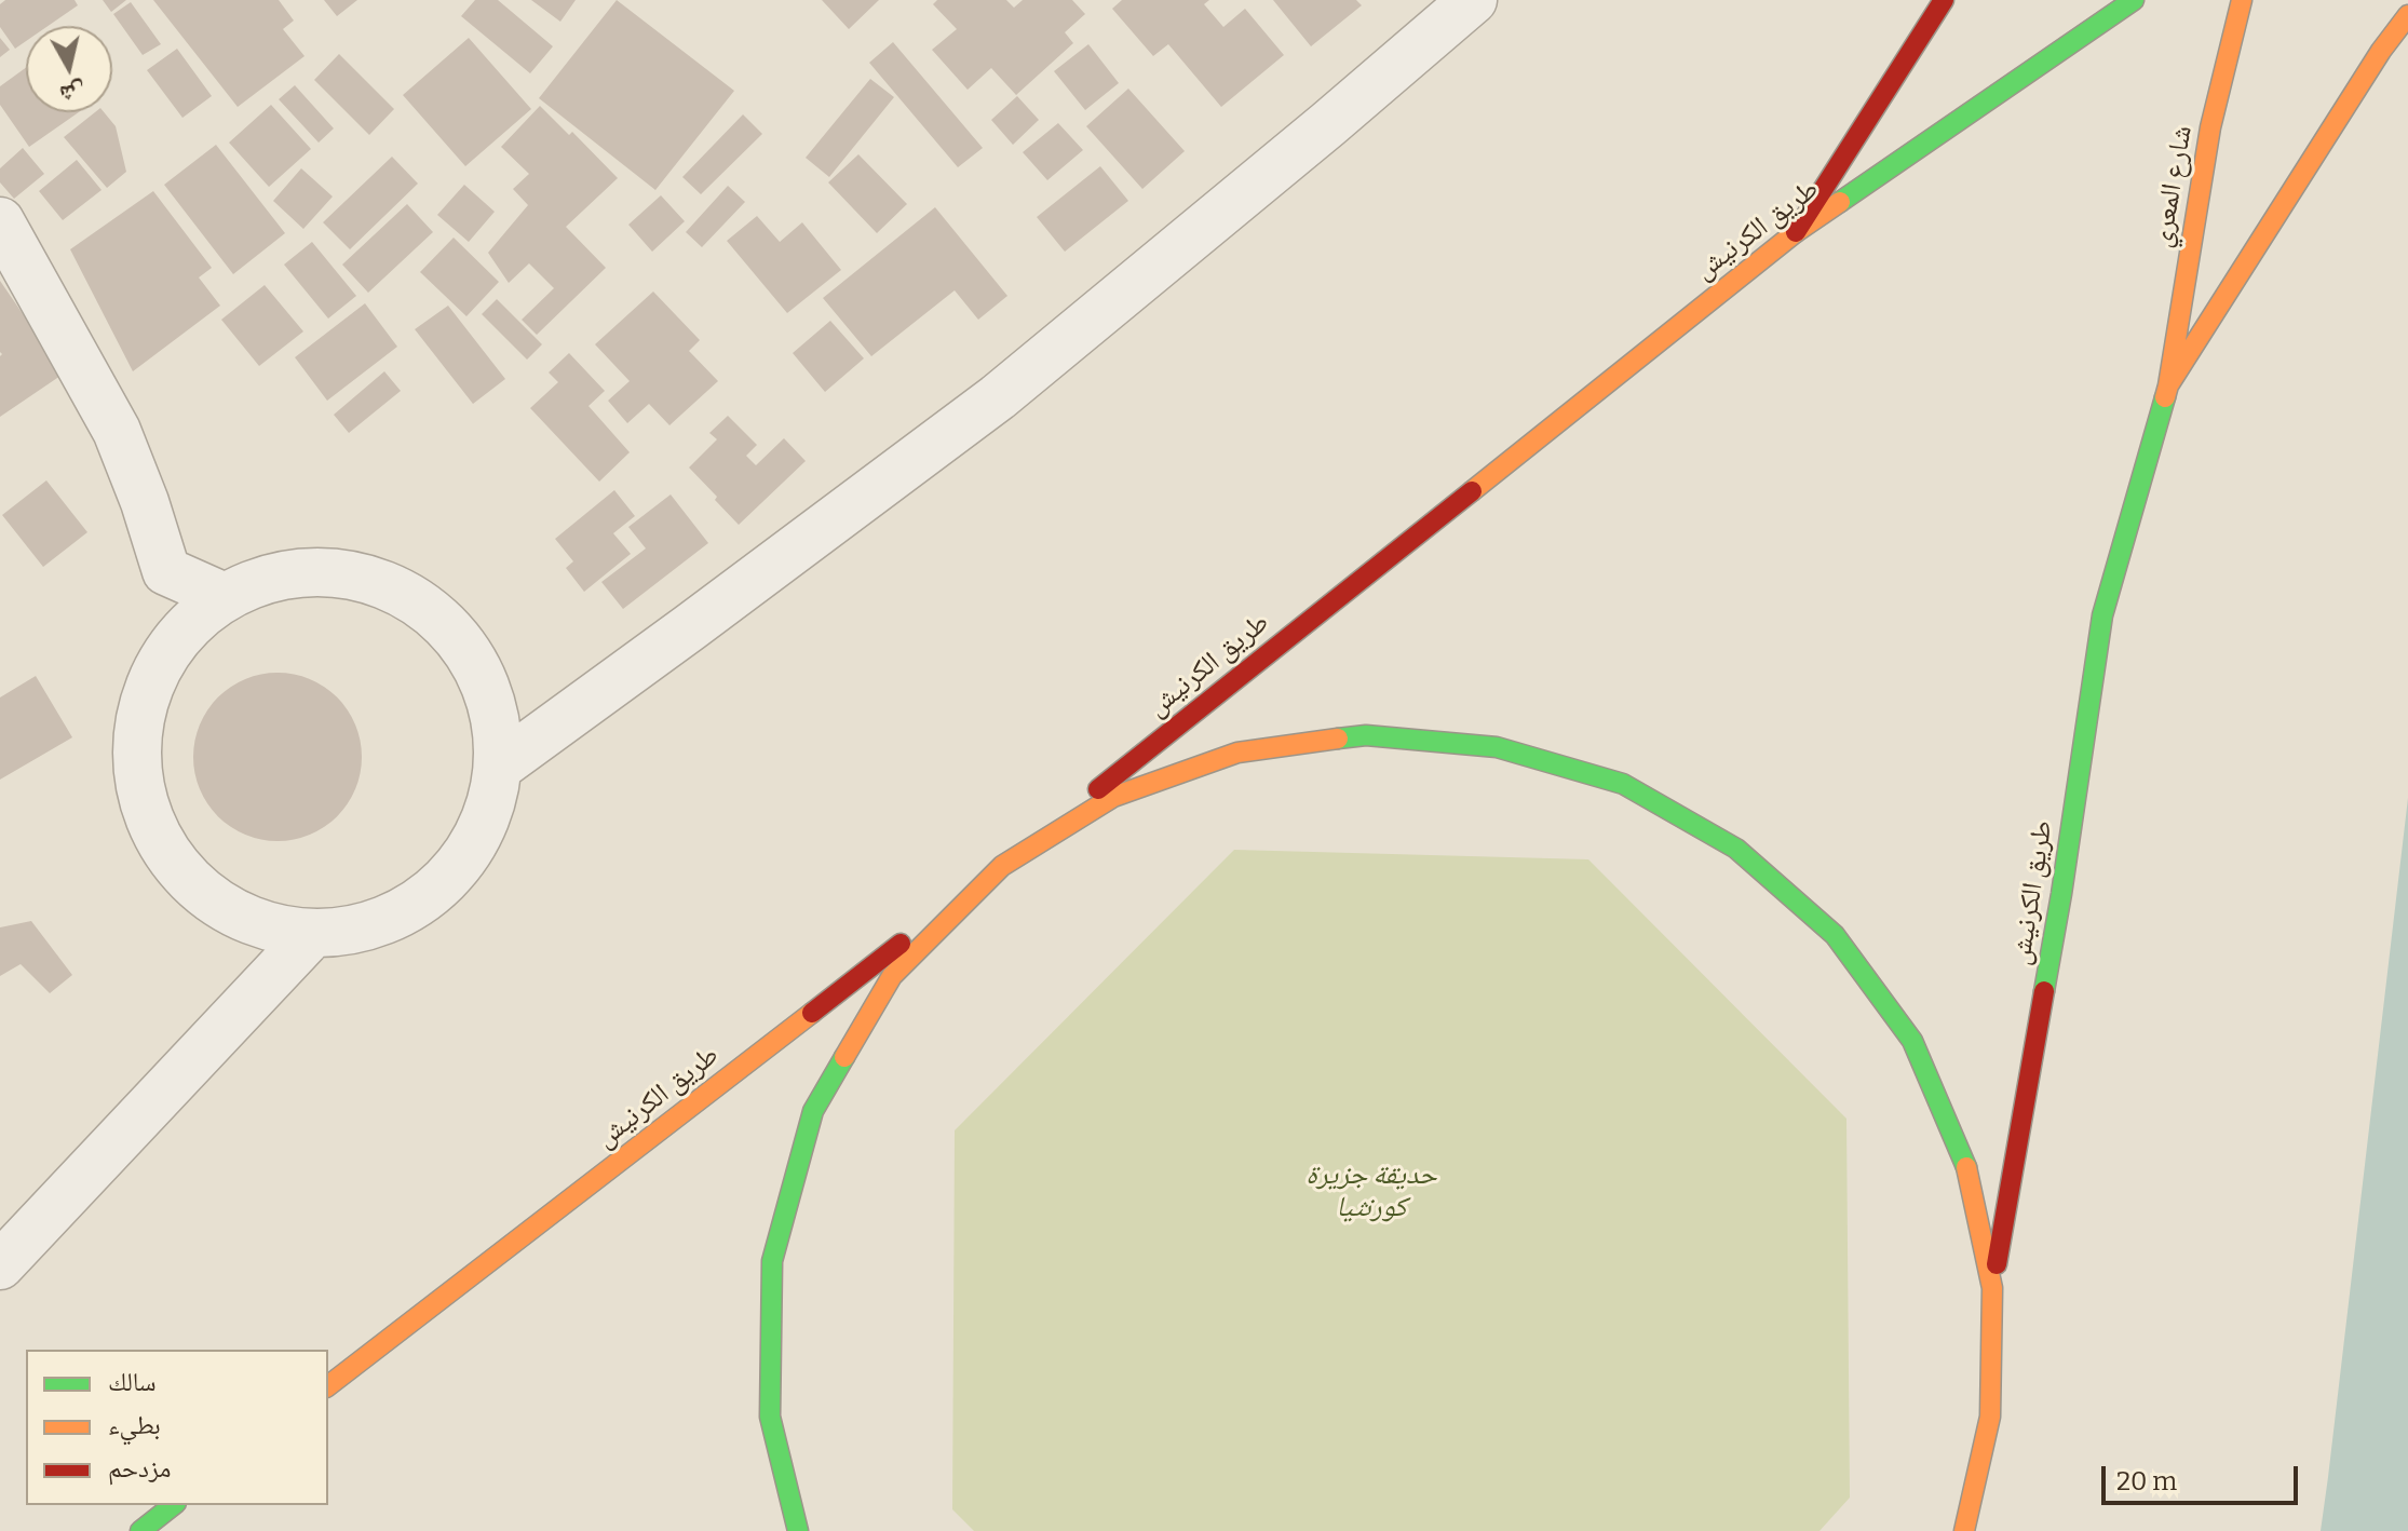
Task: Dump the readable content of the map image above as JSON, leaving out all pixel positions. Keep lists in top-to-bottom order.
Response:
{
  "streets": {
    "main road": ["شارع المعري", "طريق الكرنيش"]
  },
  "crossings": [
    ["شارع المعري", "طريق الكرنيش"]
  ],
  "parks": ["حديقة جزيرة كورنثيا"],
  "legend": ["سالك", "بطيء", "مزدحم"],
  "scale_bar": "20 m",
  "north": "bottom"
}
